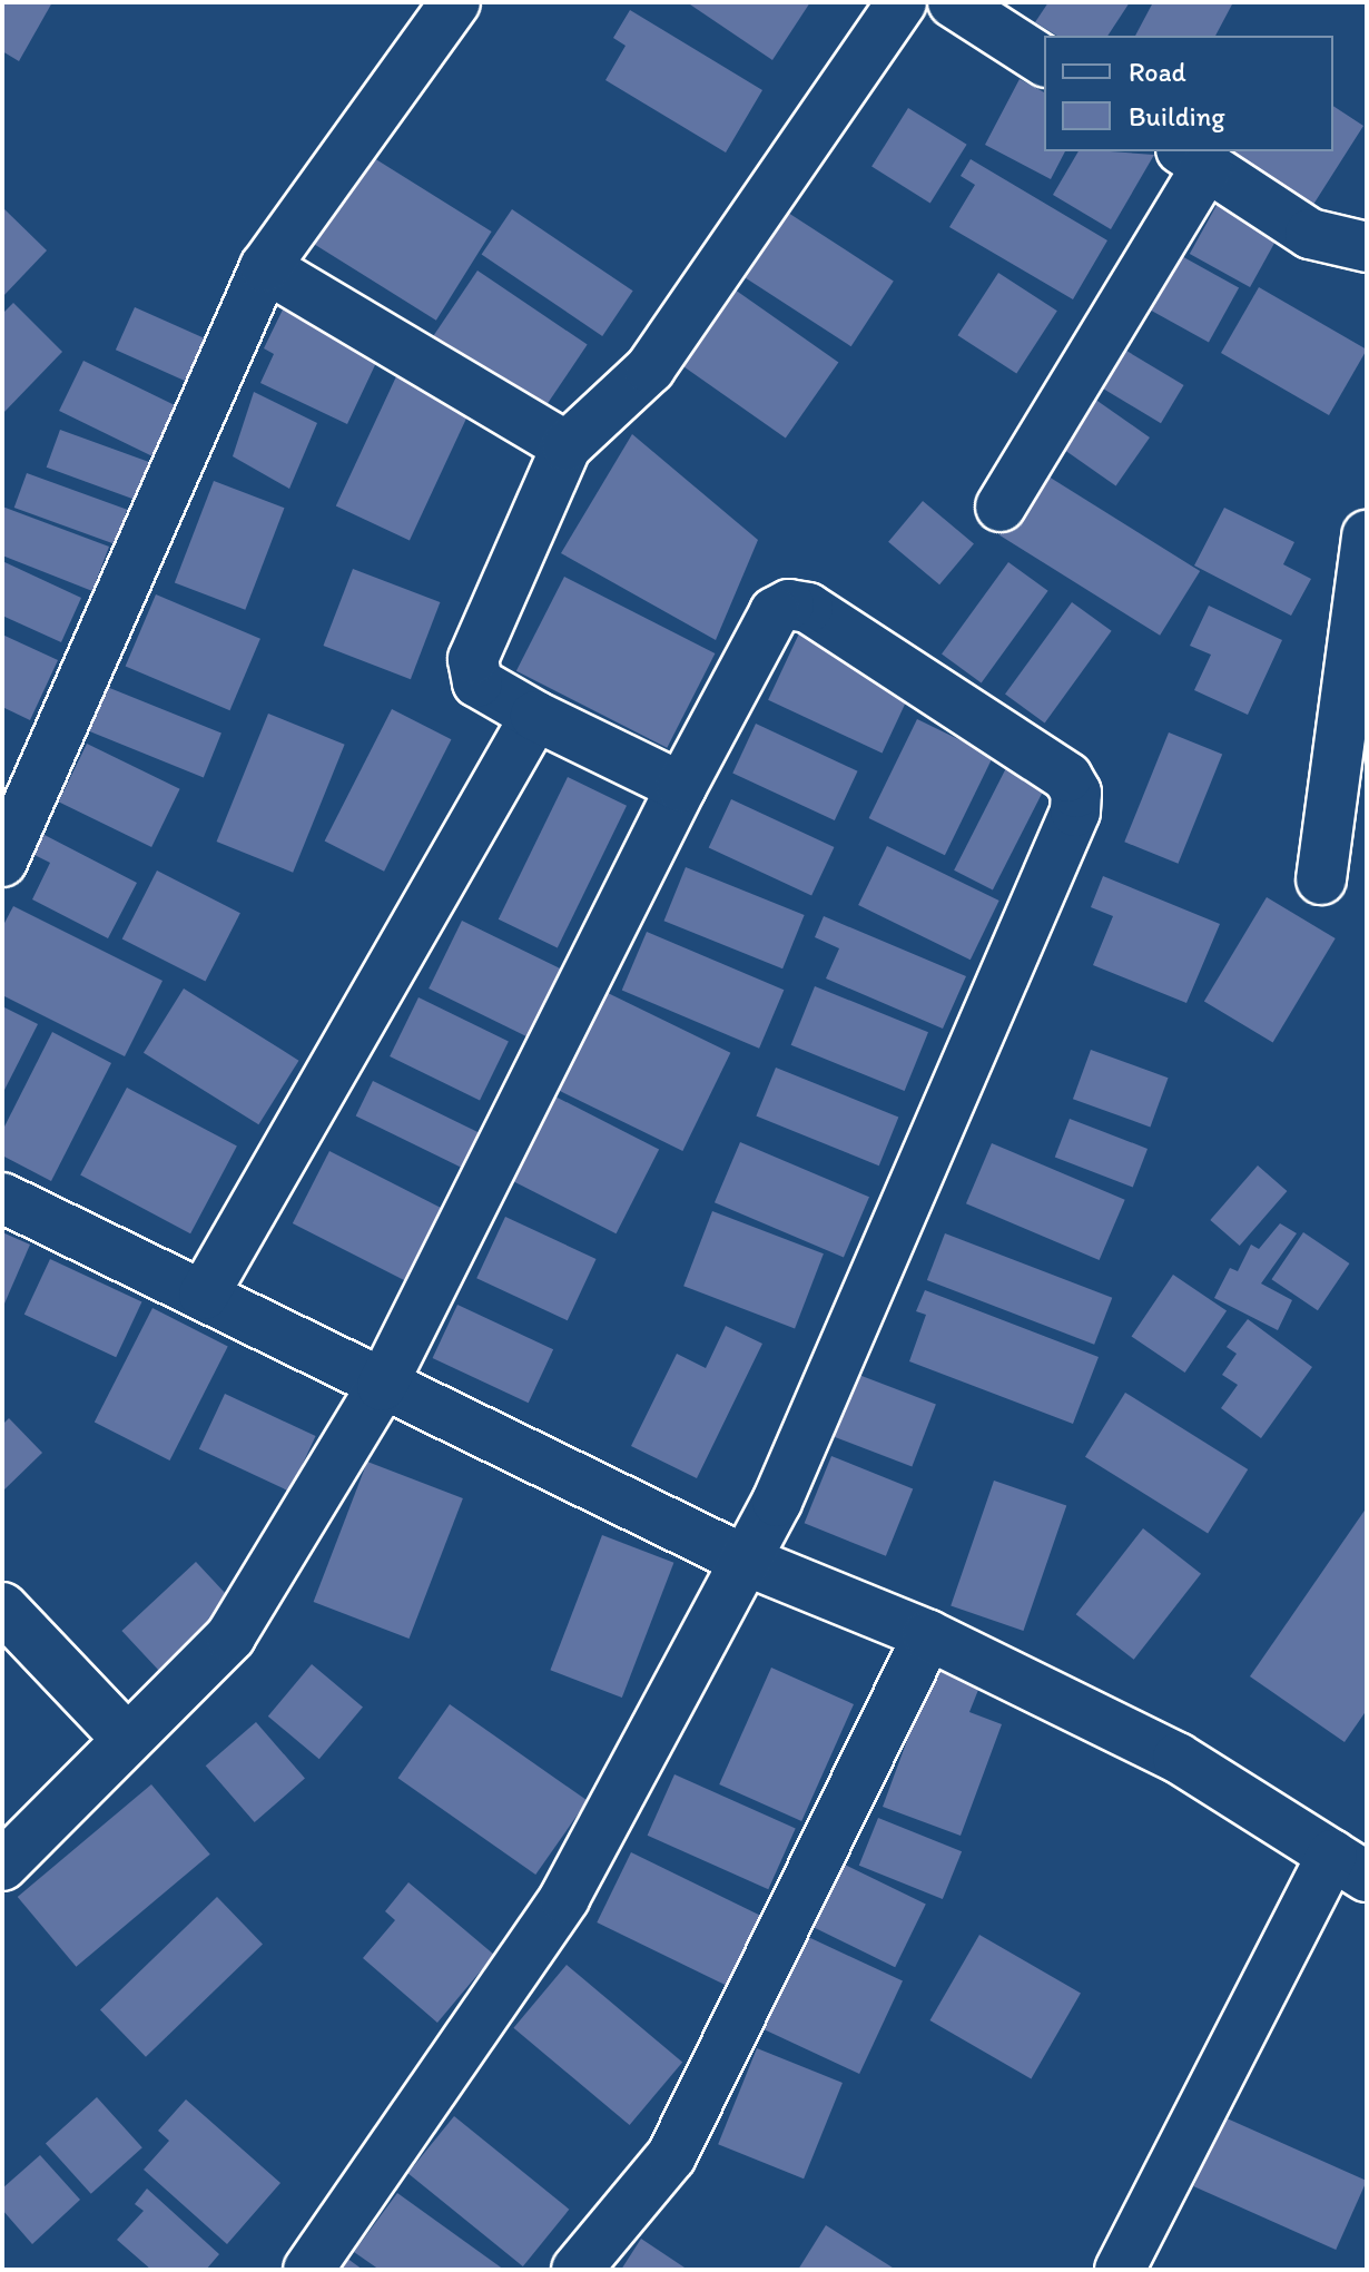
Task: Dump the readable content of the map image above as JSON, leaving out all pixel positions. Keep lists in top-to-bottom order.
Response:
{
  "legend": ["Road", "Building"]
}
